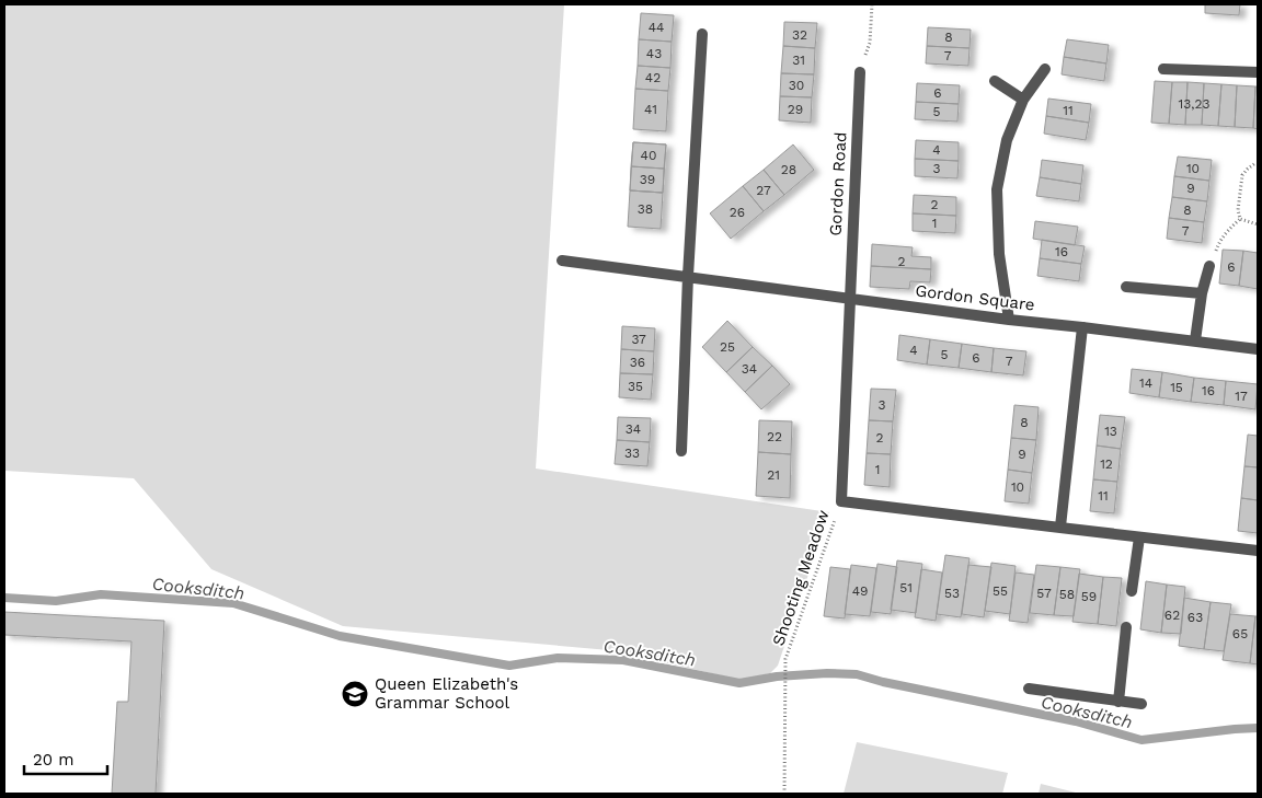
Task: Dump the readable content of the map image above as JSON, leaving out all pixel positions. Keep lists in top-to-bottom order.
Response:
{
  "streets": {
    "street": ["Gordon Road", "Gordon Square"],
    "path": ["Shooting Meadow"]
  },
  "crossings": [
    ["Gordon Road", "Gordon Square"],
    ["Gordon Road", "Shooting Meadow"]
  ],
  "water": ["Cooksditch"],
  "places": {
    "school or university": ["Queen Elizabeth's Grammar School"]
  },
  "house_numbers": [
    "44",
    "32",
    "8",
    "43",
    "7",
    "31",
    "42",
    "30",
    "6",
    "13,23",
    "41",
    "29",
    "11",
    "5",
    "4",
    "40",
    "3",
    "10",
    "28",
    "39",
    "9",
    "27",
    "2",
    "38",
    "8",
    "26",
    "1",
    "7",
    "16",
    "2",
    "6",
    "37",
    "25",
    "4",
    "5",
    "6",
    "7",
    "36",
    "34",
    "14",
    "35",
    "15",
    "16",
    "17",
    "3",
    "8",
    "34",
    "13",
    "22",
    "2",
    "33",
    "9",
    "12",
    "1",
    "21",
    "10",
    "11",
    "51",
    "49",
    "55",
    "53",
    "57",
    "58",
    "59",
    "62",
    "63",
    "65"
  ],
  "scale_bar": "20 m"
}
